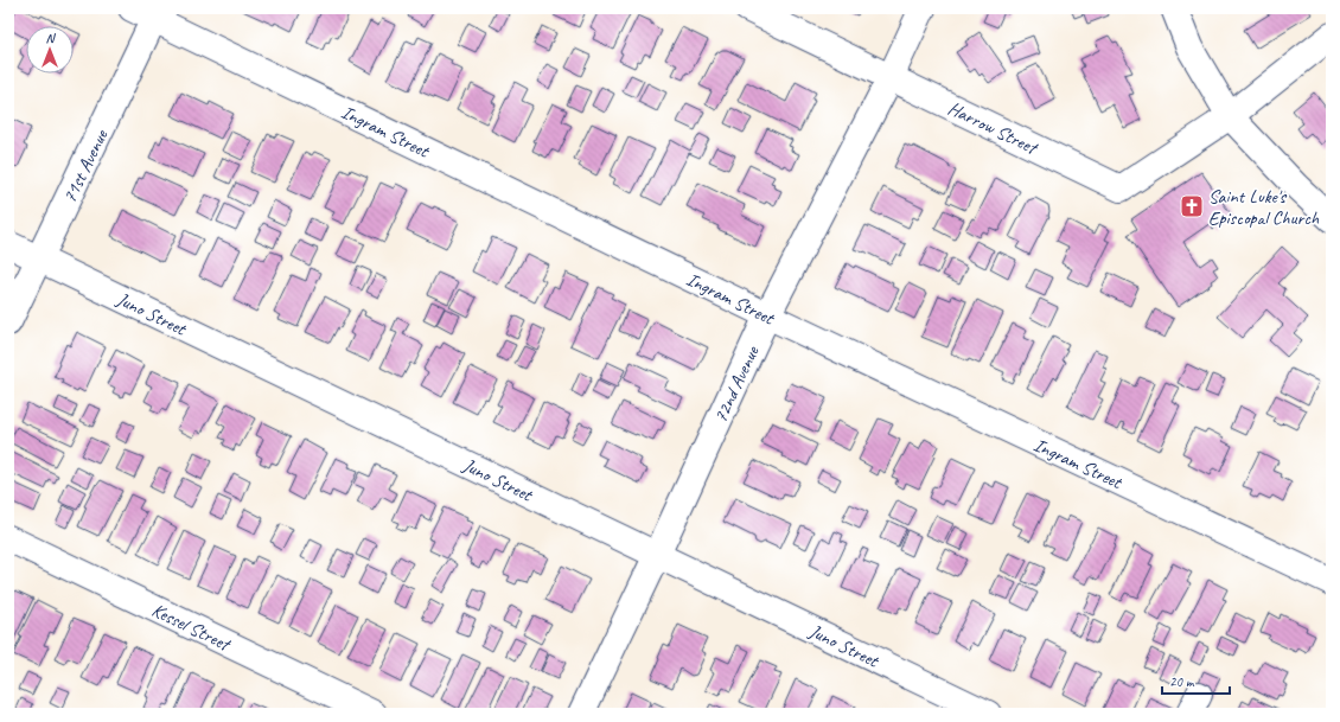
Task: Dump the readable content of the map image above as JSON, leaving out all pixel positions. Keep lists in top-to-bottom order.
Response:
{
  "streets": {
    "street": [
      "Harrow Street",
      "Ingram Street",
      "71st Avenue",
      "Juno Street",
      "72nd Avenue",
      "Kessel Street"
    ]
  },
  "crossings": [
    ["Harrow Street", "72nd Avenue"],
    ["Ingram Street", "71st Avenue"],
    ["Ingram Street", "72nd Avenue"],
    ["71st Avenue", "Juno Street"],
    ["Juno Street", "72nd Avenue"]
  ],
  "places": {
    "church": ["Saint Luke's Episcopal Church"]
  },
  "scale_bar": "20 m",
  "north": "top"
}
